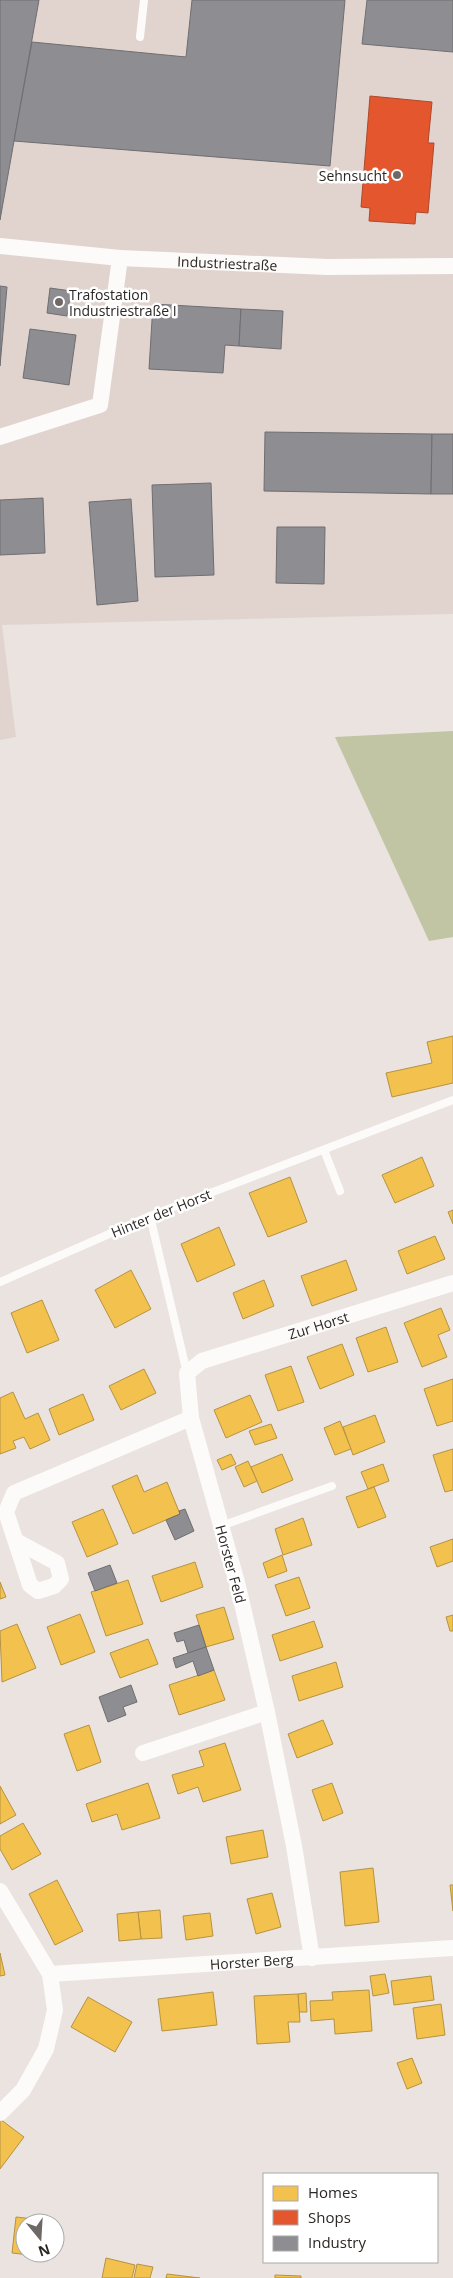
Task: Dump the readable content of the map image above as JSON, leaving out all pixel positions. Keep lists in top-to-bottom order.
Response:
{
  "streets": {
    "street": [
      "Industriestraße",
      "Zur Horst",
      "Horster Feld",
      "Horster Berg"
    ],
    "lane": ["Hinter der Horst"]
  },
  "crossings": [
    ["Hinter der Horst", "Horster Feld"],
    ["Zur Horst", "Horster Feld"],
    ["Horster Feld", "Horster Berg"]
  ],
  "places": ["Sehnsucht", "Trafostation Industriestraße I"],
  "legend": ["Homes", "Shops", "Industry"],
  "north": "bottom"
}
